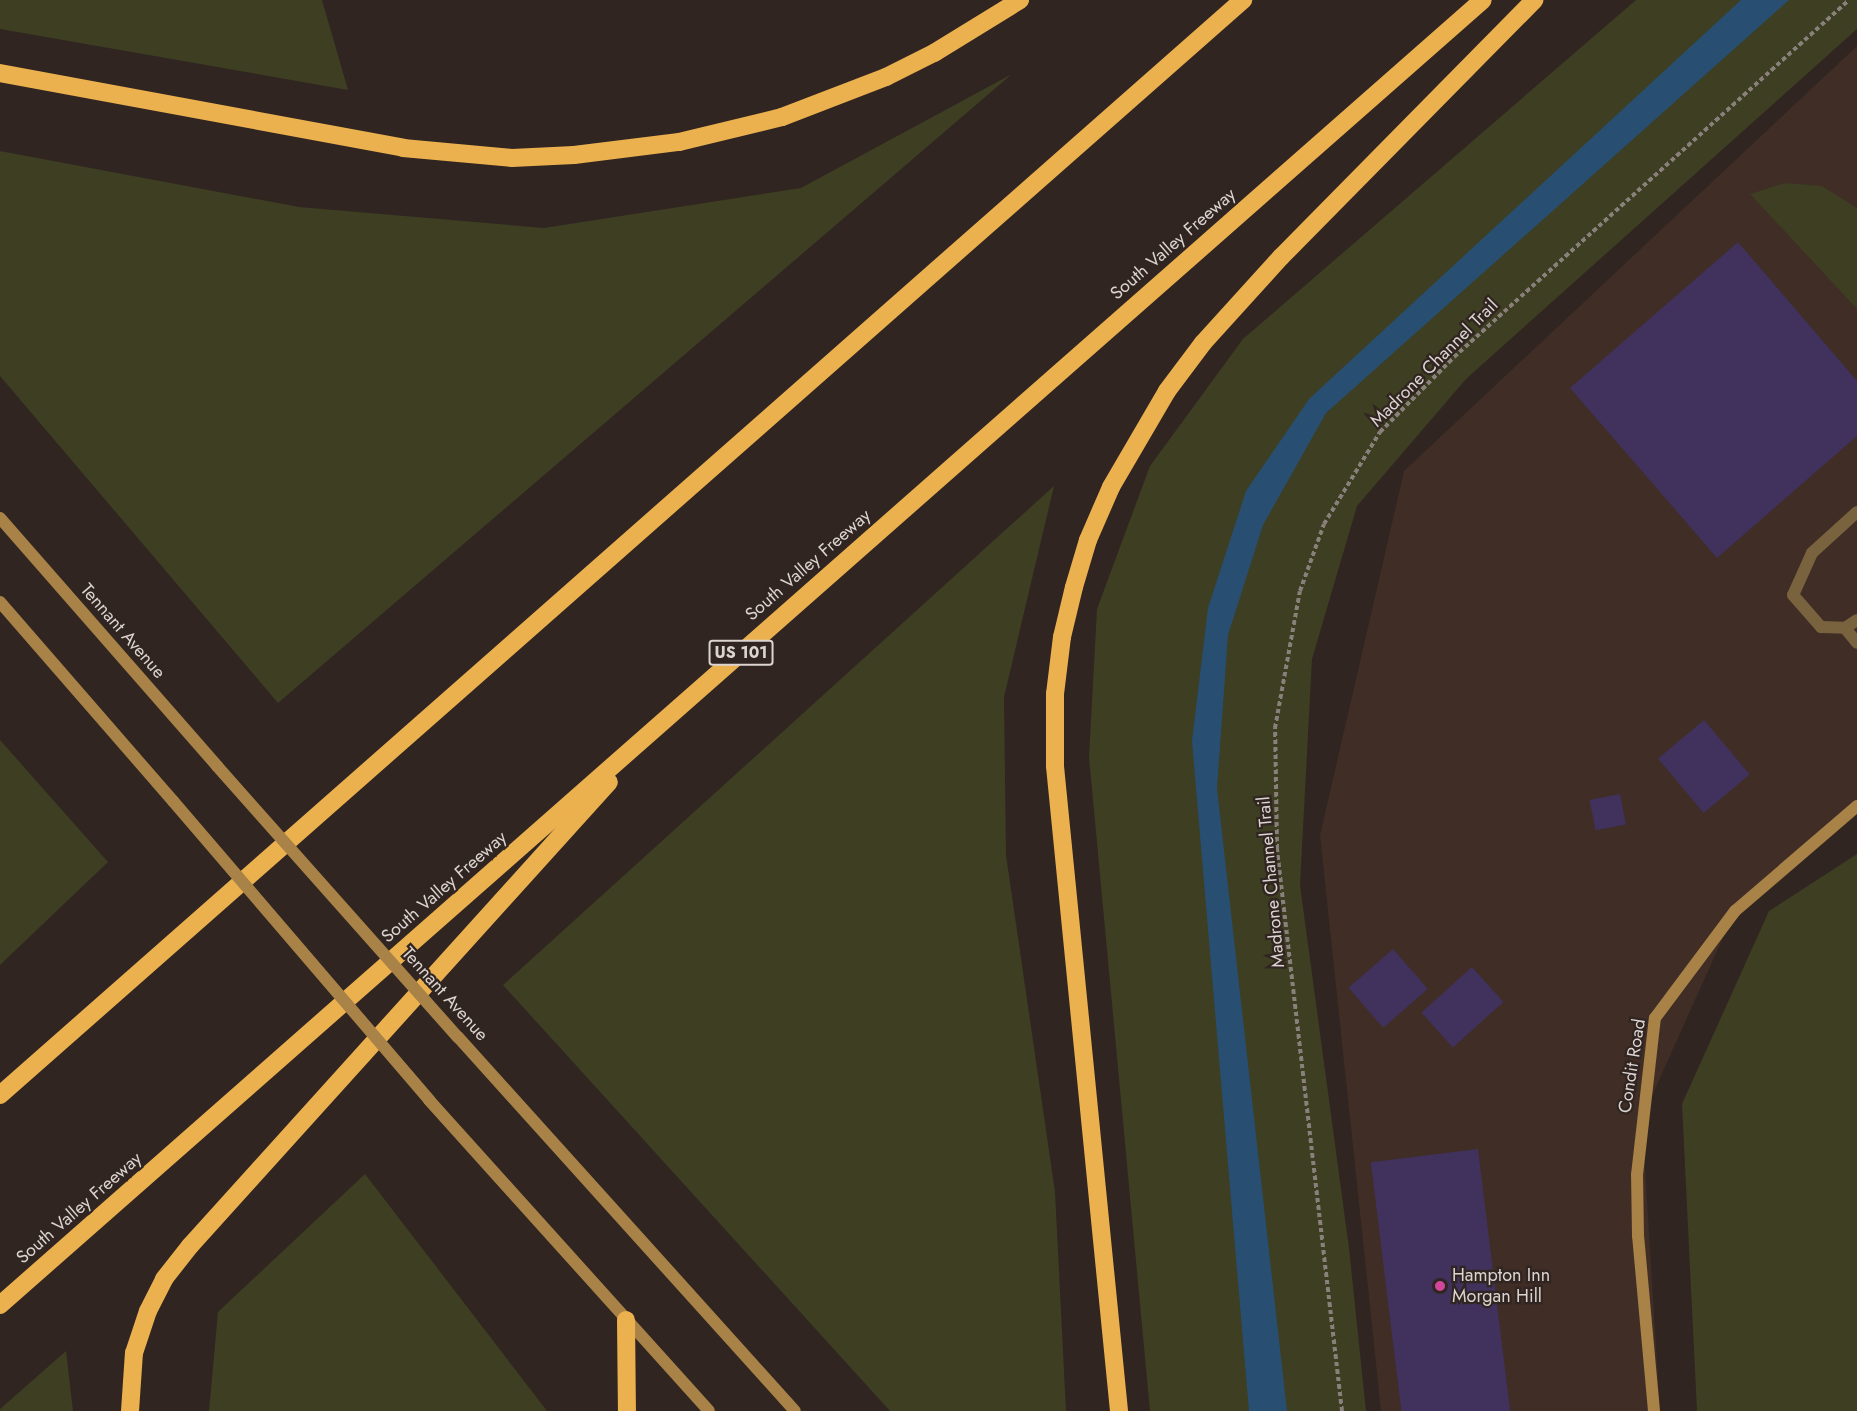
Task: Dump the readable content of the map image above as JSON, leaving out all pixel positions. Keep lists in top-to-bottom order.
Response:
{
  "streets": {
    "highway": ["South Valley Freeway", "US 101"],
    "main road": ["Tennant Avenue", "Condit Road"],
    "path": ["Madrone Channel Trail"]
  },
  "places": ["Hampton Inn Morgan Hill"]
}
